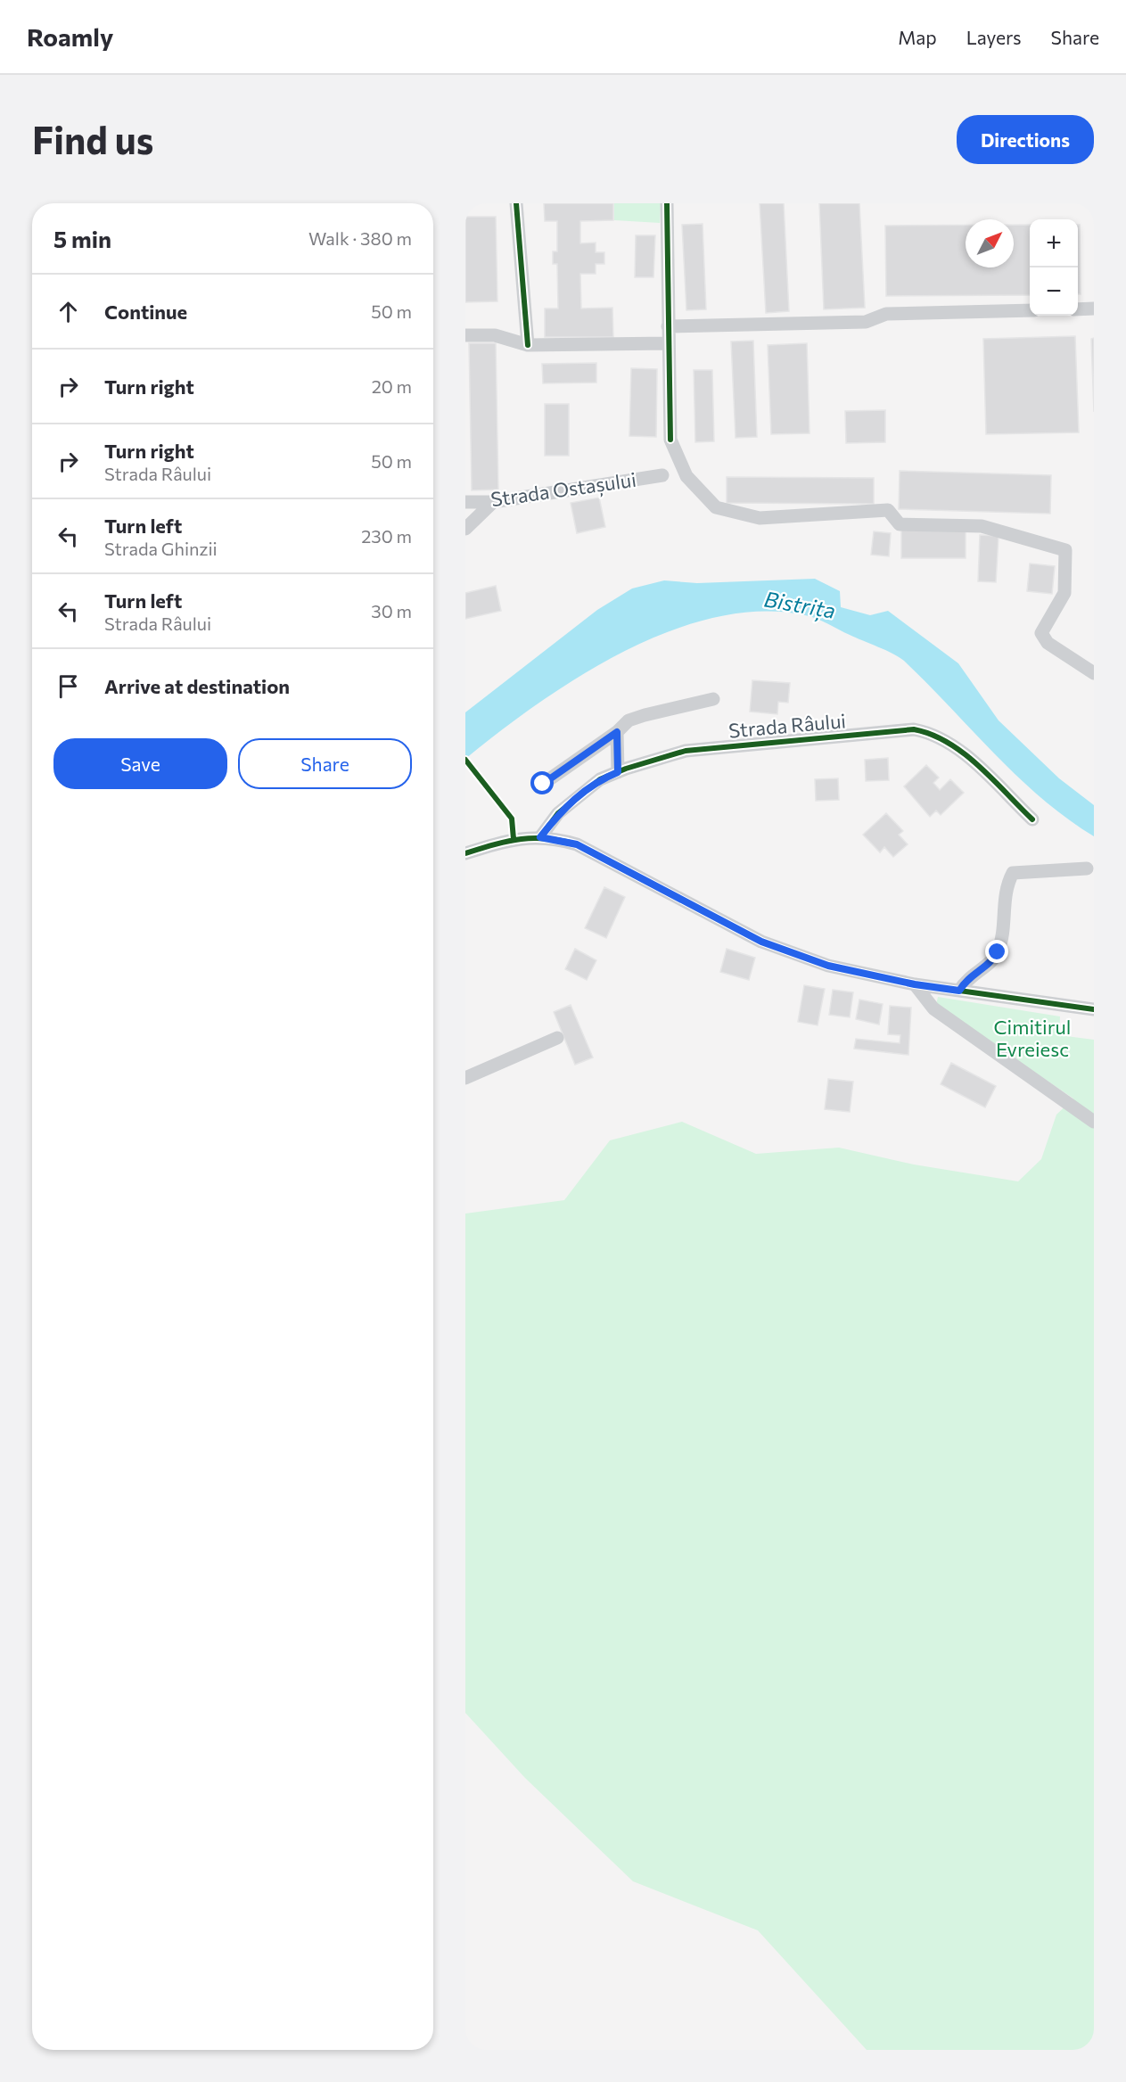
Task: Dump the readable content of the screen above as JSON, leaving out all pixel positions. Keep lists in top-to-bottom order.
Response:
{
  "streets": {
    "street": ["Strada Ostașului", "Strada Râului"]
  },
  "water": ["Bistrița"],
  "parks": ["Cimitirul Evreiesc"],
  "north": "top right",
  "page": {
    "header": "Roamly",
    "nav": ["Map", "Layers", "Share"],
    "buttons": [
      "Directions",
      ["Save", "Share"]
    ],
    "title": "Find us",
    "heading": ["5 min", "Walk · 380 m"],
    "map_buttons": ["+", "−"],
    "list": [
      ["Continue", "50 m"],
      ["Turn right", "20 m"],
      ["Turn right", "Strada Râului", "50 m"],
      ["Turn left", "Strada Ghinzii", "230 m"],
      ["Turn left", "Strada Râului", "30 m"],
      "Arrive at destination"
    ]
  }
}
